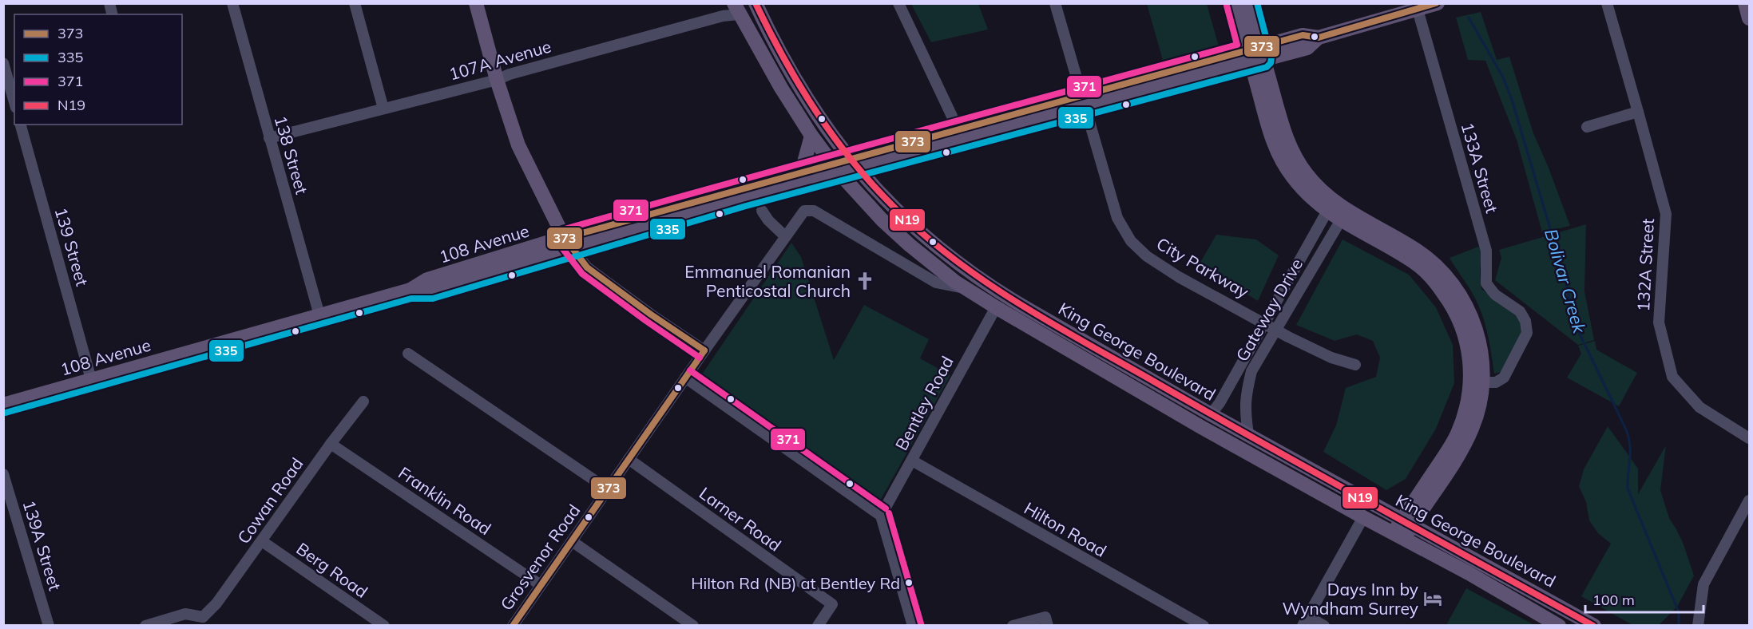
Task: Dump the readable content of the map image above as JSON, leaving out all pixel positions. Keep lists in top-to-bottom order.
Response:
{
  "streets": {
    "main road": ["108 Avenue", "King George Boulevard"],
    "street": [
      "107A Avenue",
      "138 Street",
      "133A Street",
      "139 Street",
      "132A Street",
      "City Parkway",
      "Gateway Drive",
      "Bentley Road",
      "Cowan Road",
      "Franklin Road",
      "Larner Road",
      "Hilton Road",
      "139A Street",
      "Grosvenor Road",
      "Berg Road"
    ]
  },
  "crossings": [
    ["107A Avenue", "138 Street"],
    ["107A Avenue", "King George Boulevard"],
    ["138 Street", "108 Avenue"],
    ["133A Street", "108 Avenue"],
    ["108 Avenue", "139 Street"],
    ["108 Avenue", "City Parkway"],
    ["108 Avenue", "King George Boulevard"],
    ["City Parkway", "Gateway Drive"],
    ["Gateway Drive", "King George Boulevard"],
    ["King George Boulevard", "Bentley Road"],
    ["King George Boulevard", "Grosvenor Road"],
    ["Bentley Road", "Hilton Road"],
    ["Cowan Road", "Franklin Road"],
    ["Cowan Road", "Berg Road"],
    ["Franklin Road", "Grosvenor Road"],
    ["Larner Road", "Grosvenor Road"]
  ],
  "water": ["Bolivar Creek"],
  "places": {
    "church": ["Emmanuel Romanian Penticostal Church"],
    "other": ["Hilton Rd (NB) at Bentley Rd"],
    "hotel": ["Days Inn by Wyndham Surrey"]
  },
  "lines": [
    "transit line 373",
    "transit line 335",
    "transit line N19",
    "transit line 371"
  ],
  "legend": [
    "373",
    "335",
    "371",
    "N19"
  ],
  "scale_bar": "100 m"
}
